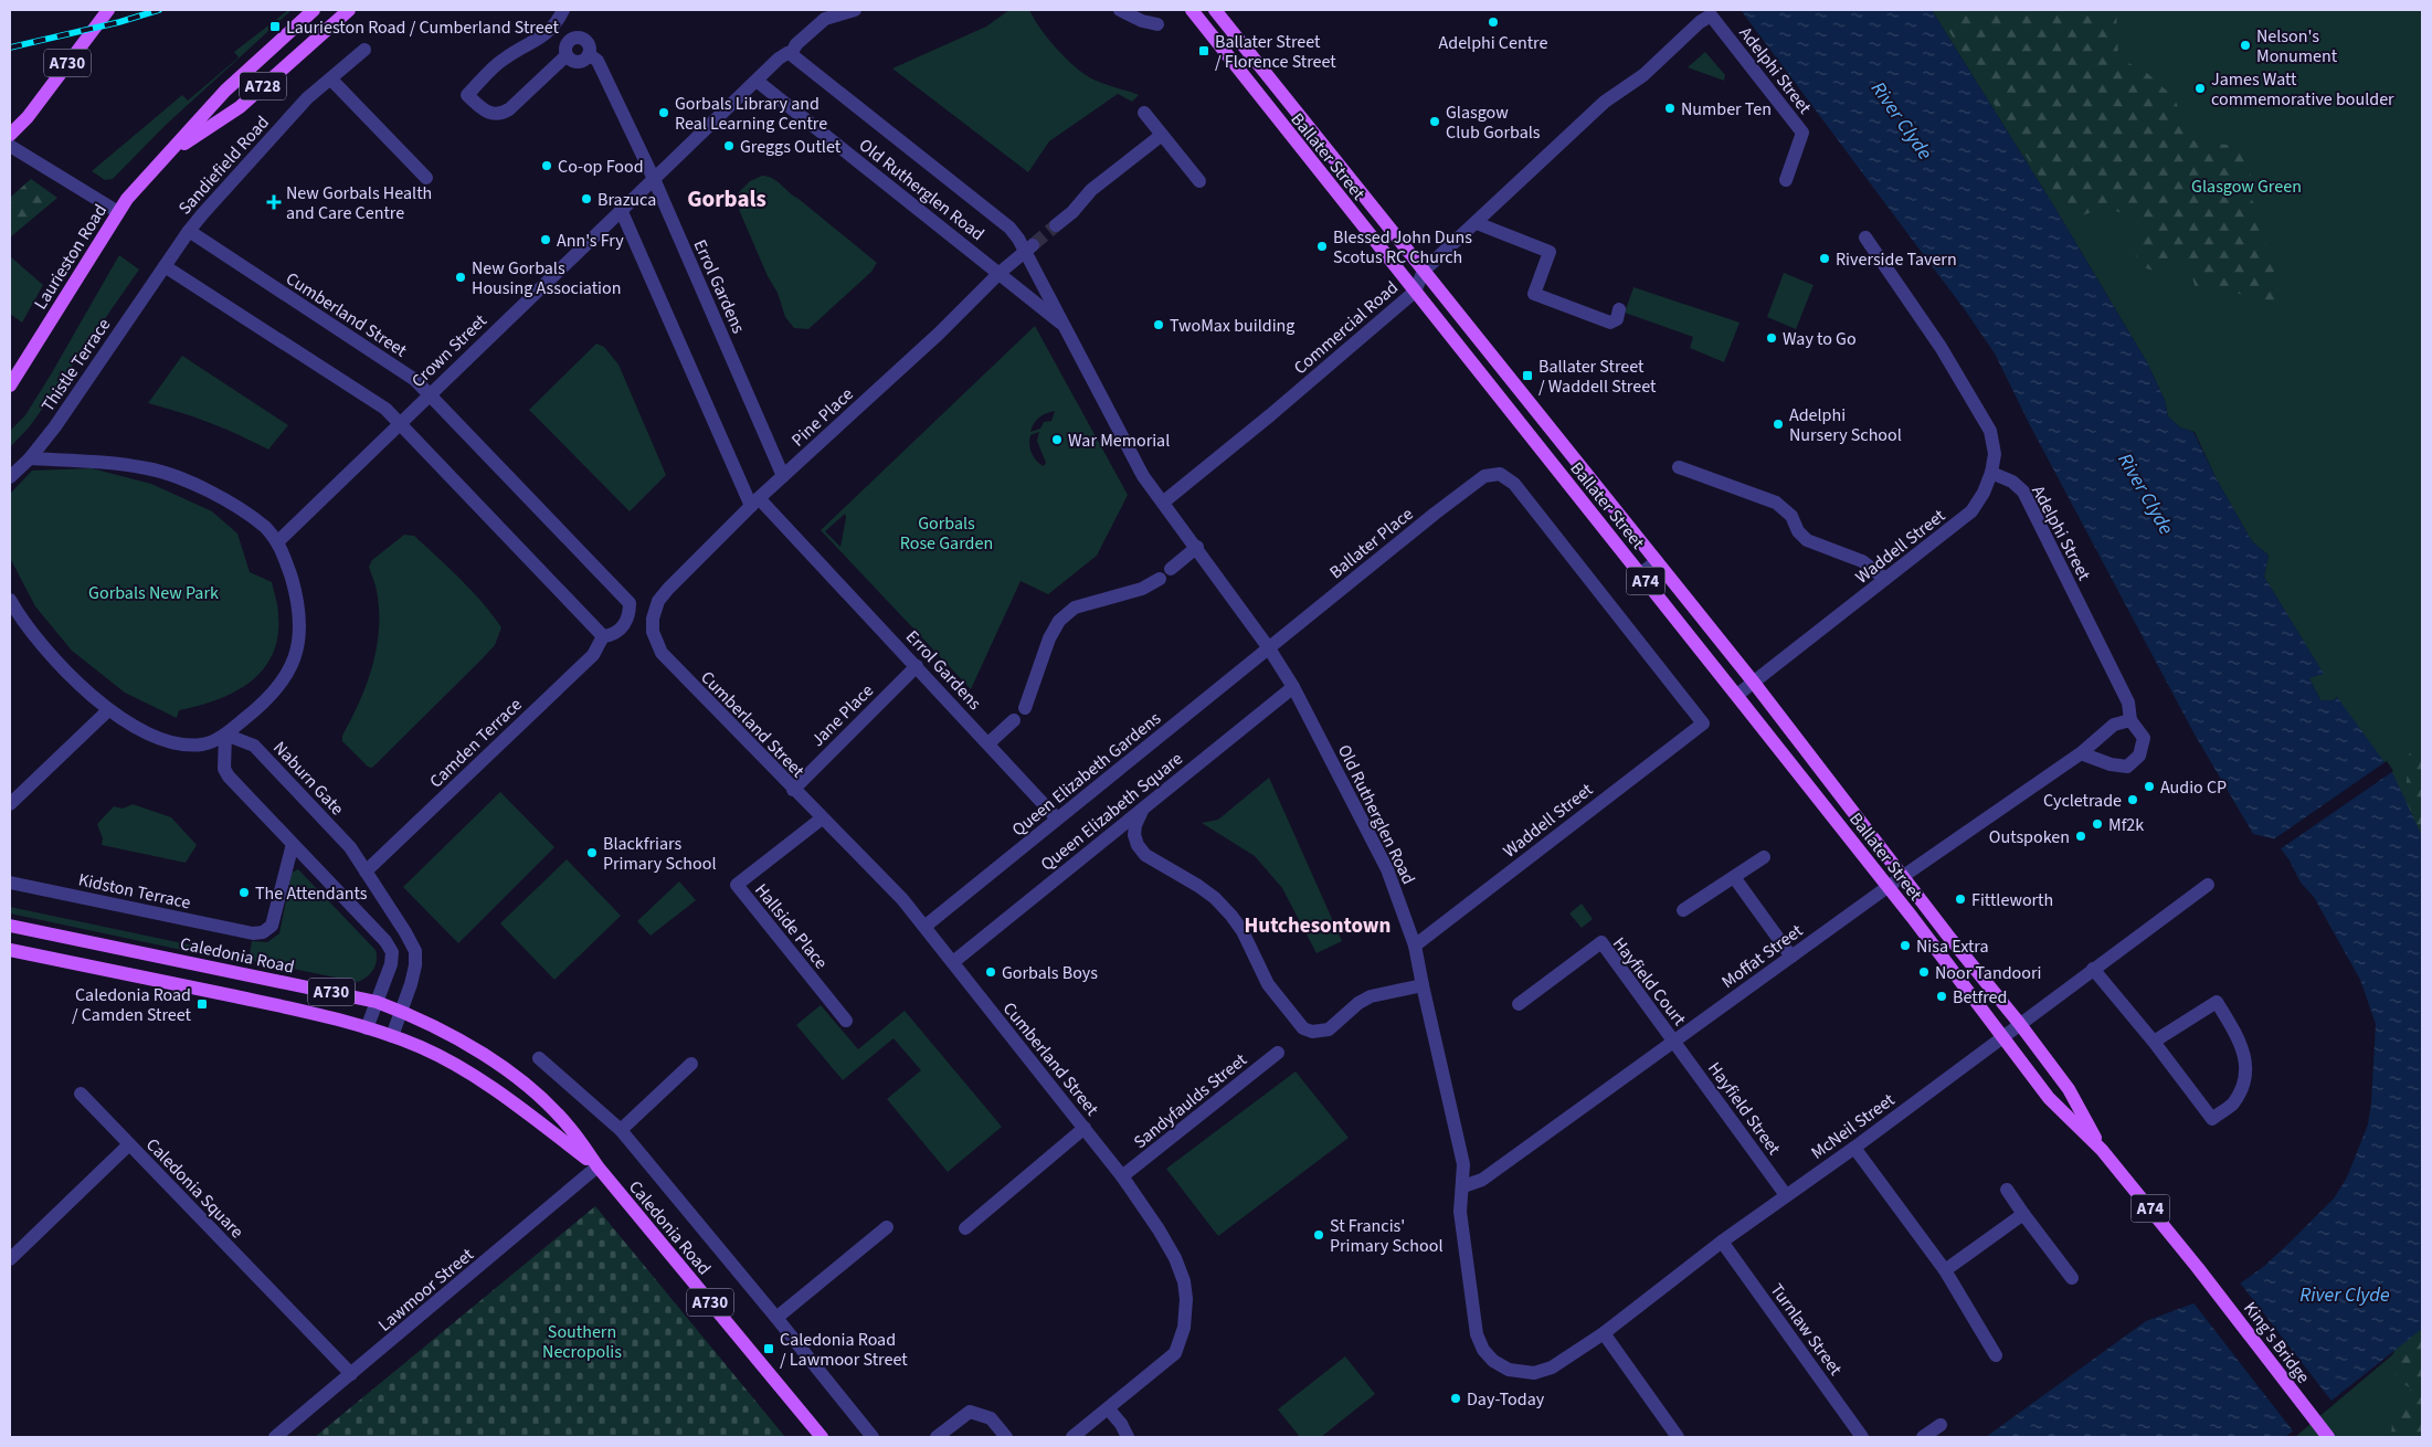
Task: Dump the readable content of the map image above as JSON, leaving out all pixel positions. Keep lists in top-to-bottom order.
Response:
{
  "streets": {
    "main road": [
      "A730",
      "A728",
      "Ballater Street",
      "Laurieston Road",
      "A74",
      "Caledonia Road",
      "King's Bridge"
    ],
    "street": [
      "Adelphi Street",
      "Sandiefield Road",
      "Old Rutherglen Road",
      "Errol Gardens",
      "Cumberland Street",
      "Commercial Road",
      "Crown Street",
      "Thistle Terrace",
      "Pine Place",
      "Ballater Place",
      "Waddell Street",
      "Jane Place",
      "Camden Terrace",
      "Queen Elizabeth Gardens",
      "Naburn Gate",
      "Queen Elizabeth Square",
      "Kidston Terrace",
      "Hallside Place",
      "Moffat Street",
      "Hayfield Court",
      "Sandyfaulds Street",
      "Hayfield Street",
      "McNeil Street",
      "Caledonia Square",
      "Lawmoor Street",
      "Turnlaw Street"
    ]
  },
  "crossings": [
    ["Adelphi Street", "Commercial Road"],
    ["Adelphi Street", "Waddell Street"],
    ["Adelphi Street", "Moffat Street"],
    ["Ballater Street", "Commercial Road"],
    ["Ballater Street", "Waddell Street"],
    ["Ballater Street", "Moffat Street"],
    ["Ballater Street", "McNeil Street"],
    ["Ballater Street", "King's Bridge"],
    ["Sandiefield Road", "Cumberland Street"],
    ["Sandiefield Road", "Thistle Terrace"],
    ["Old Rutherglen Road", "Commercial Road"],
    ["Old Rutherglen Road", "Crown Street"],
    ["Old Rutherglen Road", "Pine Place"],
    ["Old Rutherglen Road", "Ballater Place"],
    ["Old Rutherglen Road", "Waddell Street"],
    ["Old Rutherglen Road", "Queen Elizabeth Gardens"],
    ["Old Rutherglen Road", "Queen Elizabeth Square"],
    ["Old Rutherglen Road", "Moffat Street"],
    ["Old Rutherglen Road", "McNeil Street"],
    ["Errol Gardens", "Crown Street"],
    ["Errol Gardens", "Pine Place"],
    ["Errol Gardens", "Jane Place"],
    ["Errol Gardens", "Queen Elizabeth Gardens"],
    ["Cumberland Street", "Crown Street"],
    ["Cumberland Street", "Pine Place"],
    ["Cumberland Street", "Jane Place"],
    ["Cumberland Street", "Camden Terrace"],
    ["Cumberland Street", "Queen Elizabeth Gardens"],
    ["Cumberland Street", "Queen Elizabeth Square"],
    ["Cumberland Street", "Hallside Place"],
    ["Cumberland Street", "Sandyfaulds Street"],
    ["Ballater Place", "Waddell Street"],
    ["Ballater Place", "Queen Elizabeth Gardens"],
    ["Camden Terrace", "Naburn Gate"],
    ["Naburn Gate", "Caledonia Road"],
    ["Caledonia Road", "Lawmoor Street"],
    ["Moffat Street", "Hayfield Court"],
    ["Moffat Street", "Hayfield Street"],
    ["Hayfield Court", "Hayfield Street"],
    ["Hayfield Street", "McNeil Street"],
    ["McNeil Street", "Turnlaw Street"],
    ["Caledonia Square", "Lawmoor Street"]
  ],
  "districts": ["Gorbals", "Hutchesontown"],
  "water": ["River Clyde"],
  "parks": [
    "Glasgow Green",
    "Gorbals Rose Garden",
    "Gorbals New Park",
    "Southern Necropolis"
  ],
  "places": {
    "other": [
      "Adelphi Centre",
      "Nelson's Monument",
      "James Watt commemorative boulder",
      "Number Ten",
      "Gorbals Library and Real Learning Centre",
      "Glasgow Club Gorbals",
      "Greggs Outlet",
      "Co-op Food",
      "Brazuca",
      "Ann's Fry",
      "Blessed John Duns Scotus RC Church",
      "Riverside Tavern",
      "New Gorbals Housing Association",
      "TwoMax building",
      "Way to Go",
      "Adelphi Nursery School",
      "War Memorial",
      "Audio CP",
      "Cycletrade",
      "Mf2k",
      "Outspoken",
      "Blackfriars Primary School",
      "The Attendants",
      "Fittleworth",
      "Nisa Extra",
      "Gorbals Boys",
      "Noor Tandoori",
      "Betfred",
      "St Francis' Primary School",
      "Day-Today"
    ],
    "transit": [
      "Laurieston Road / Cumberland Street",
      "Ballater Street / Florence Street",
      "Ballater Street / Waddell Street",
      "Caledonia Road / Camden Street",
      "Caledonia Road / Lawmoor Street"
    ],
    "health": ["New Gorbals Health and Care Centre"]
  }
}
